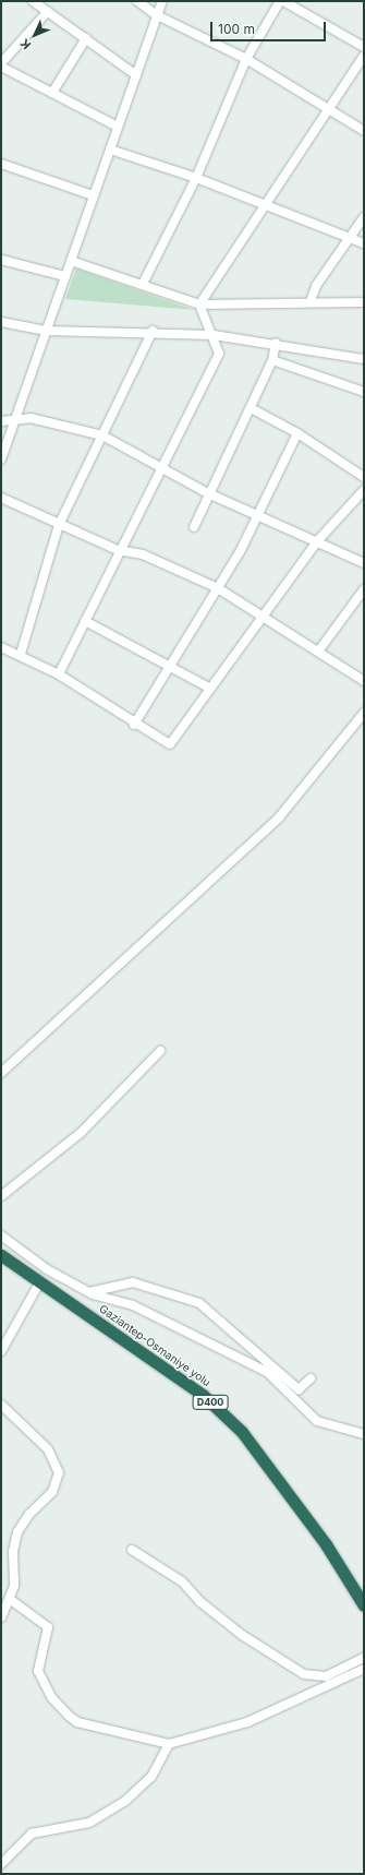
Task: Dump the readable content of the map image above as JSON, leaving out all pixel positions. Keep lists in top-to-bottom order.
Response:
{
  "streets": {
    "highway": ["Gaziantep-Osmaniye yolu", "D400"]
  },
  "scale_bar": "100 m",
  "north": "bottom left"
}
